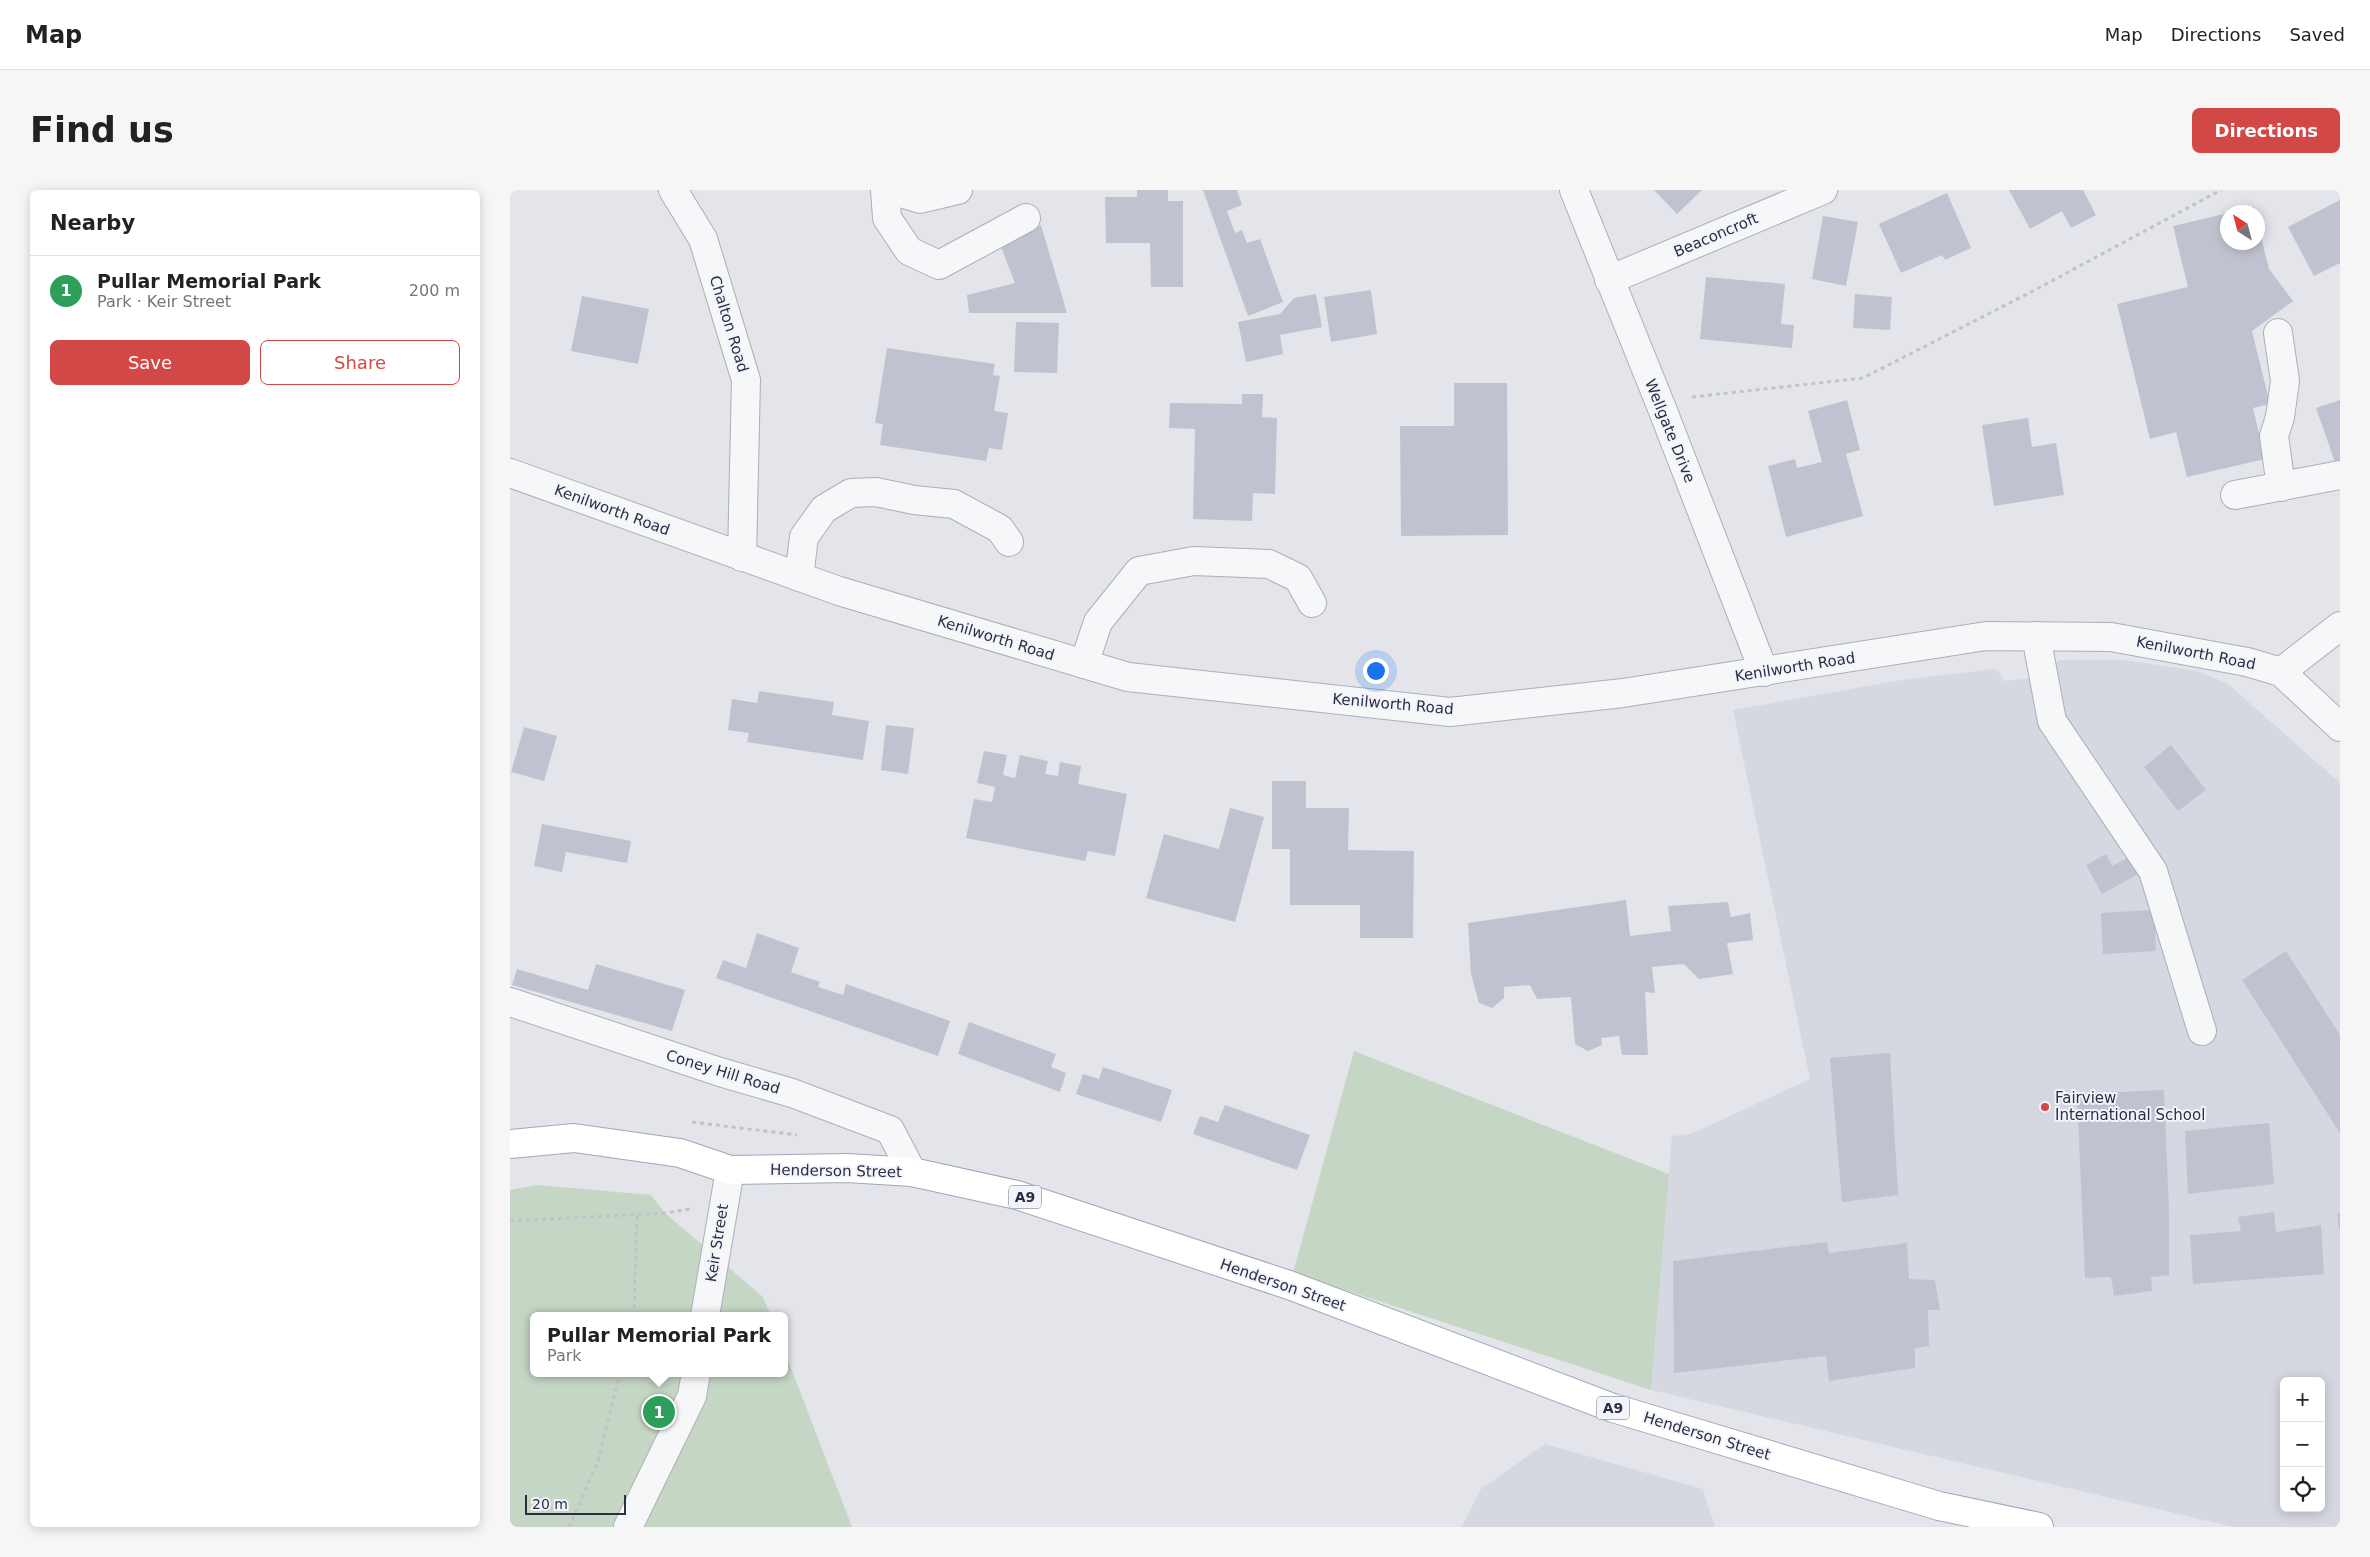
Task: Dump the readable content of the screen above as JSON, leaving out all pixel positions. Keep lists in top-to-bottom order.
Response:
{
  "streets": {
    "main road": ["Henderson Street", "A9"],
    "street": [
      "Beaconcroft",
      "Chalton Road",
      "Wellgate Drive",
      "Kenilworth Road",
      "Coney Hill Road",
      "Keir Street"
    ]
  },
  "crossings": [
    ["Beaconcroft", "Wellgate Drive"],
    ["Chalton Road", "Kenilworth Road"],
    ["Wellgate Drive", "Kenilworth Road"],
    ["Coney Hill Road", "Henderson Street"],
    ["Henderson Street", "Keir Street"]
  ],
  "places": ["Fairview International School"],
  "scale_bar": "20 m",
  "north": "top left",
  "page": {
    "header": "Map",
    "nav": ["Map", "Directions", "Saved"],
    "buttons": [
      "Directions",
      ["Save", "Share"]
    ],
    "title": "Find us",
    "heading": "Nearby",
    "list": [
      {
        "mark": "1",
        "name": "Pullar Memorial Park",
        "note": "Park · Keir Street",
        "value": "200 m"
      }
    ],
    "popup": ["Pullar Memorial Park", "Park"],
    "map_buttons": ["+", "−"],
    "pins": "1",
    "scale": "20 m"
  }
}
